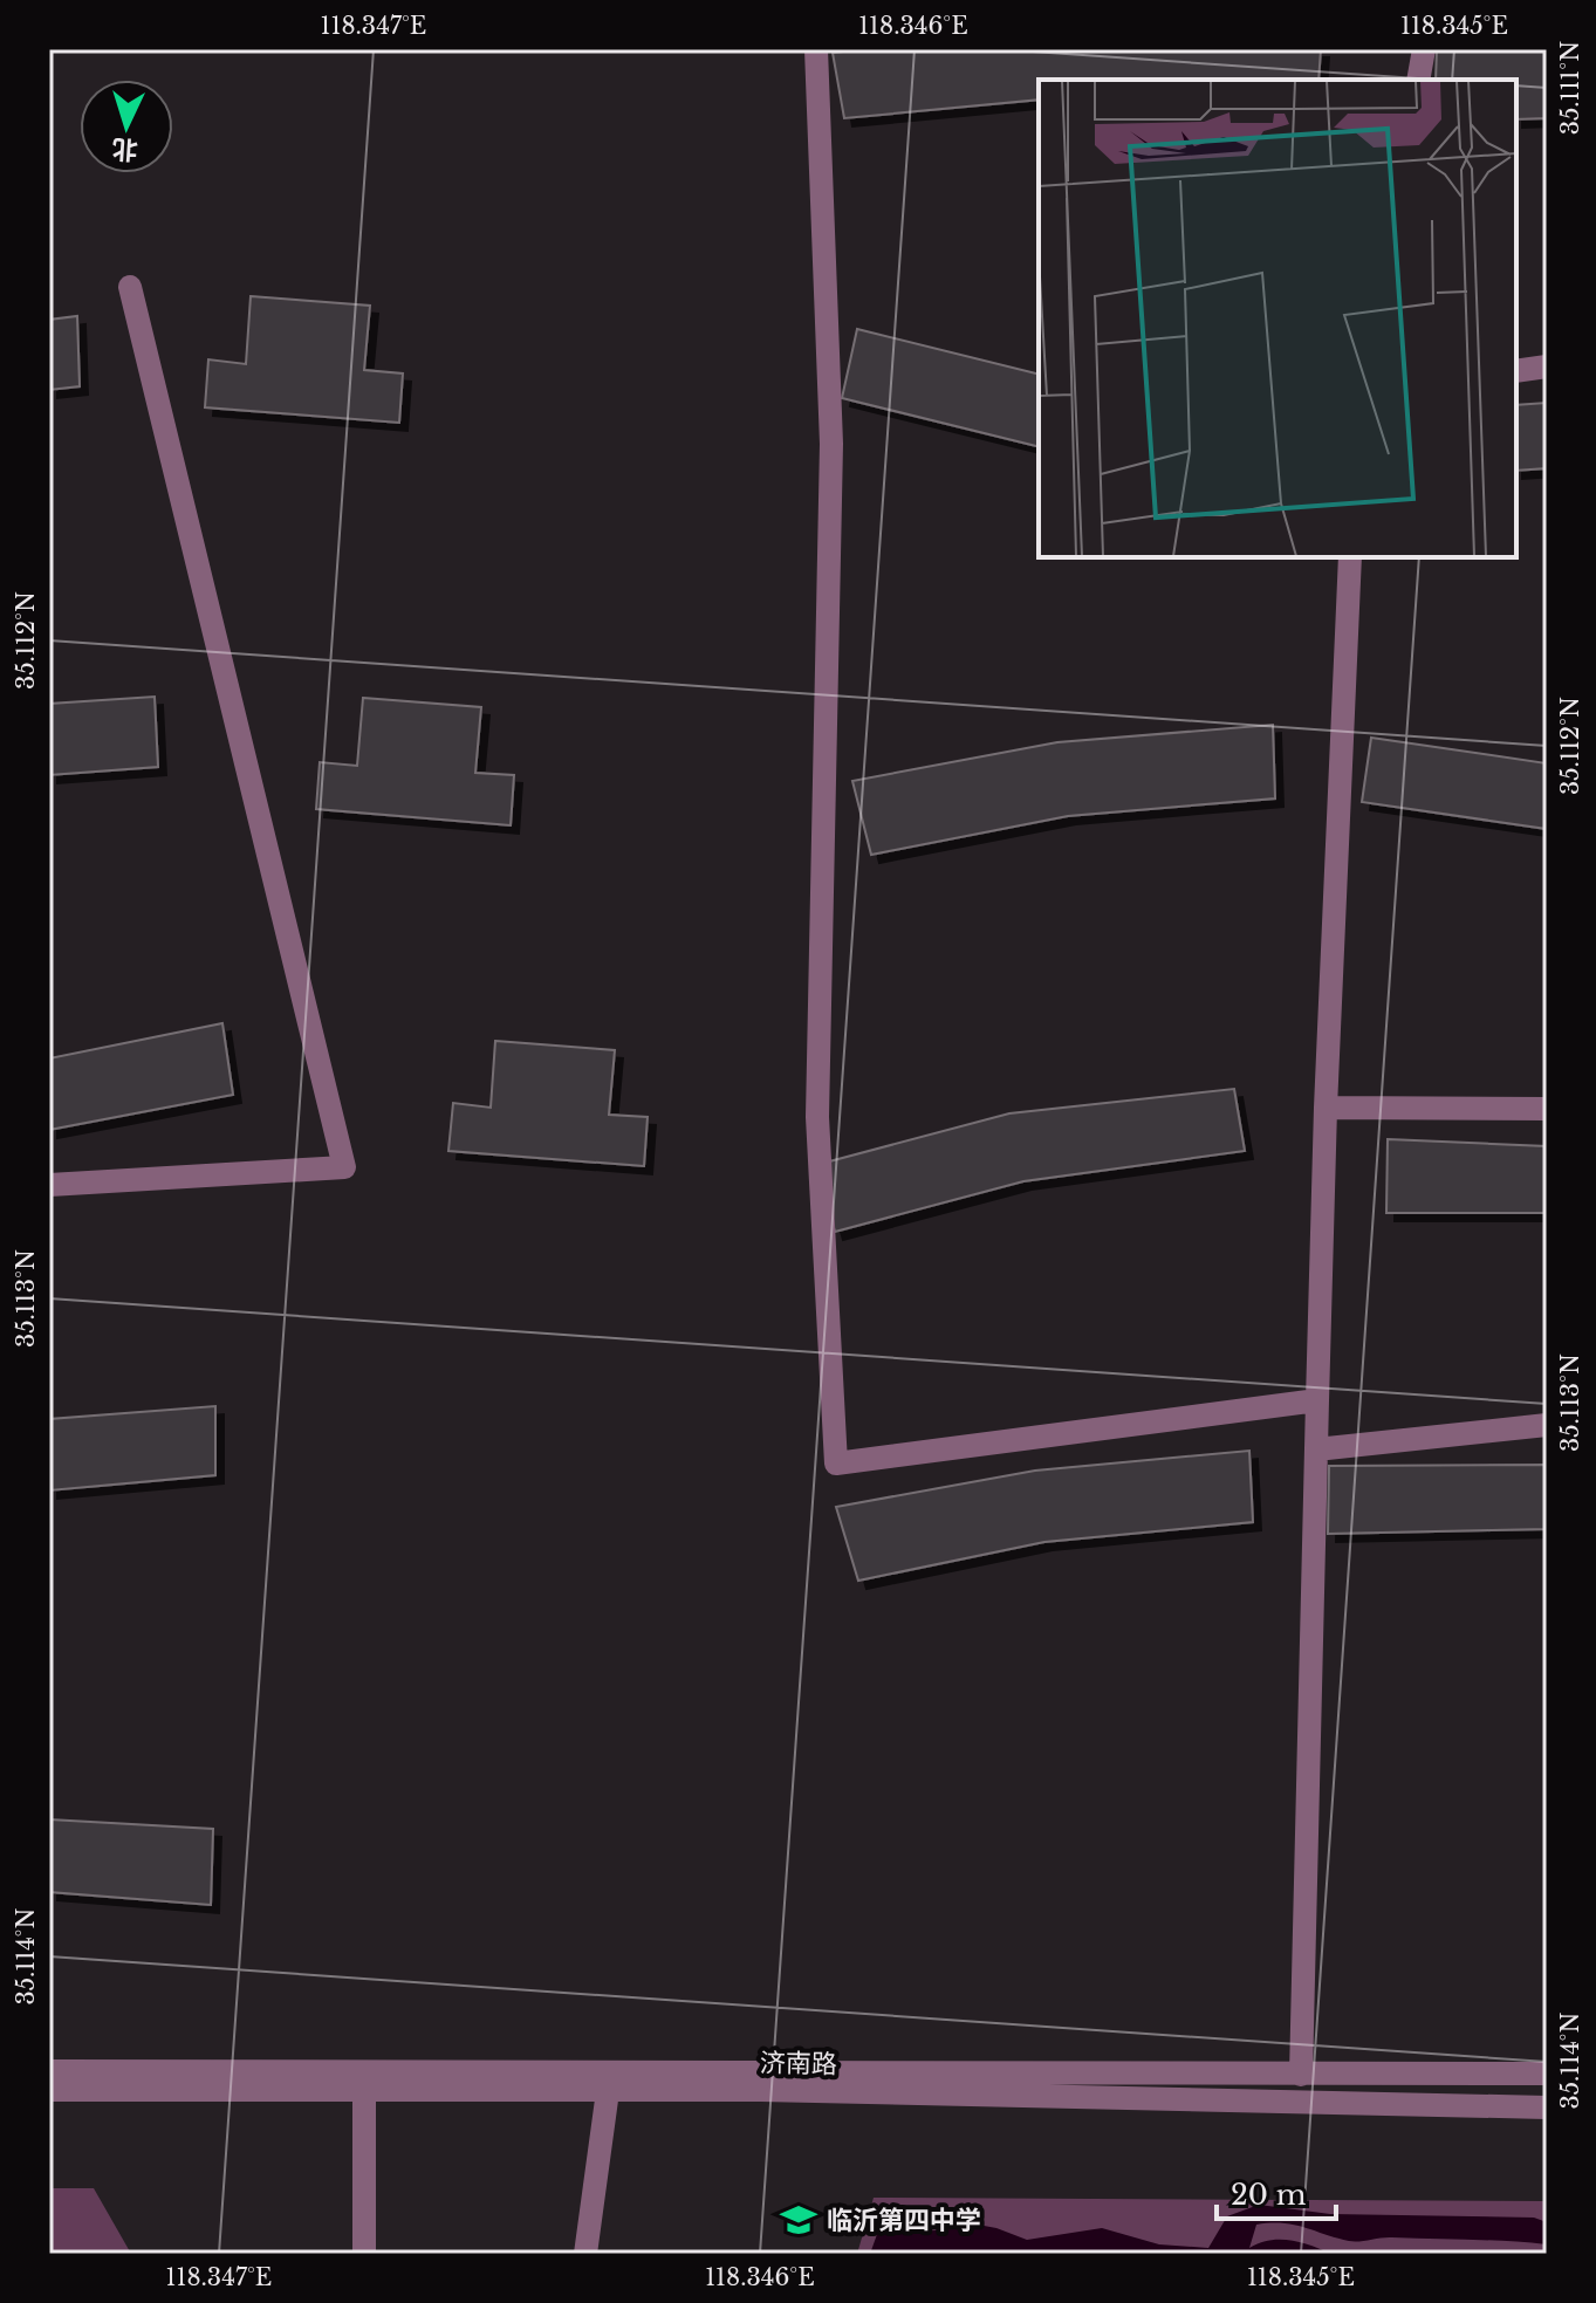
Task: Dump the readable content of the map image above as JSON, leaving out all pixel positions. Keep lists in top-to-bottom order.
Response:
{
  "streets": {
    "street": ["济南路"]
  },
  "places": {
    "school or university": ["临沂第四中学"]
  },
  "scale_bar": "20 m",
  "north": "bottom",
  "coordinates": [
    "118.347°E",
    "118.346°E",
    "118.345°E",
    "35.111°N",
    "35.112°N",
    "35.113°N",
    "35.114°N"
  ]
}
